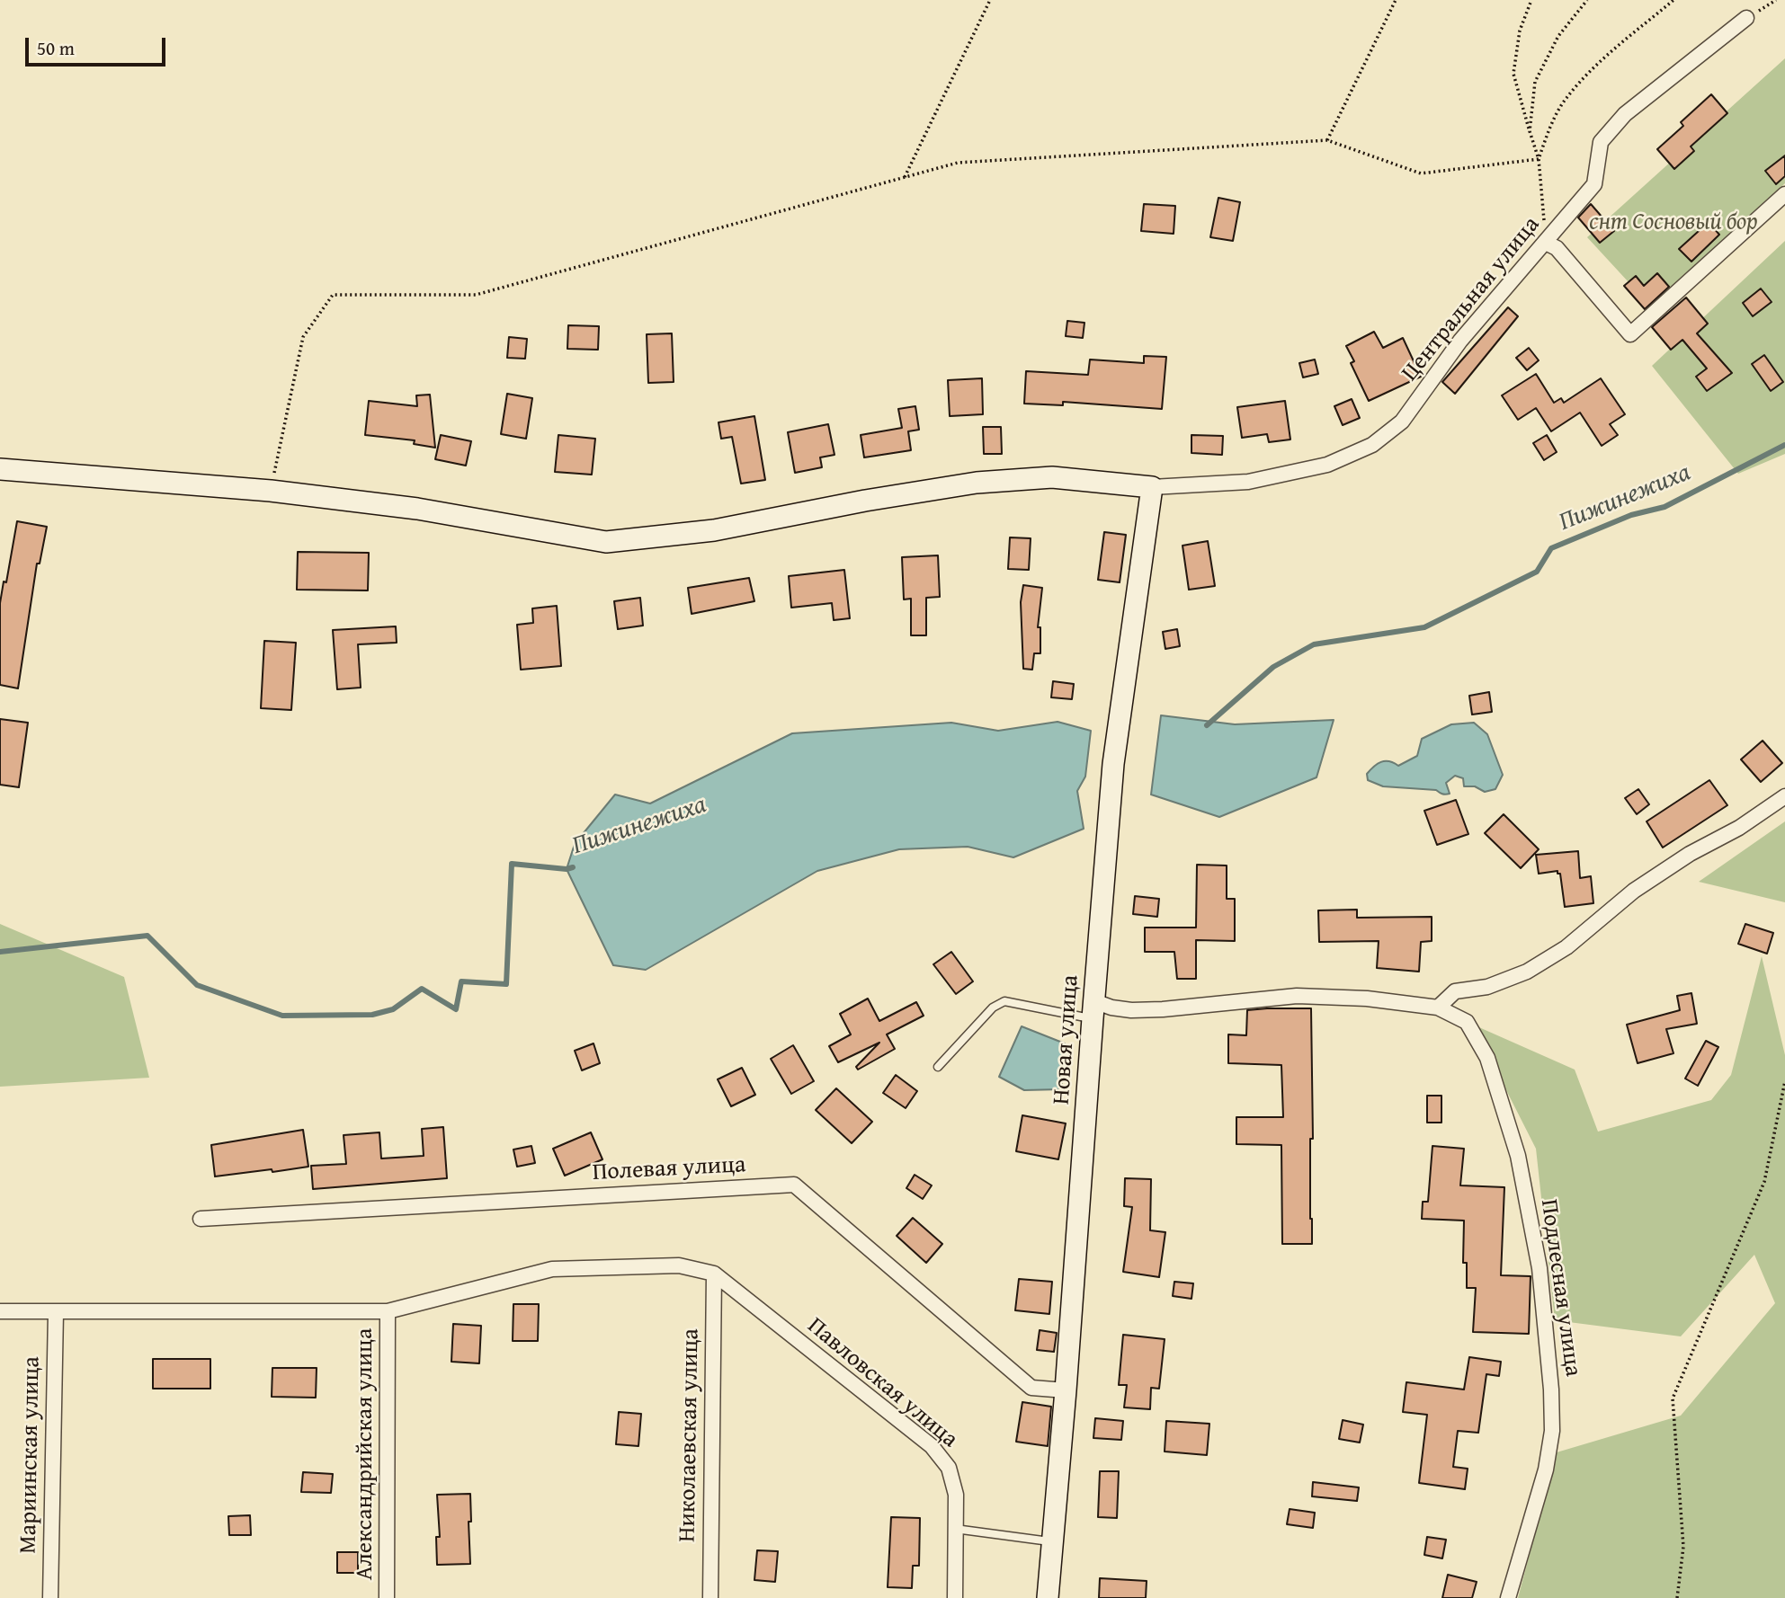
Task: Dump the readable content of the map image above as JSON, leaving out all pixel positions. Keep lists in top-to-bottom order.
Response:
{
  "streets": {
    "street": [
      "Центральная улица",
      "Новая улица",
      "Полевая улица",
      "Подлесная улица",
      "Павловская улица",
      "Николаевская улица",
      "Александрийская улица",
      "Мариинская улица"
    ]
  },
  "crossings": [
    ["Центральная улица", "Новая улица"],
    ["Новая улица", "Полевая улица"],
    ["Новая улица", "Подлесная улица"],
    ["Павловская улица", "Николаевская улица"]
  ],
  "water": ["Пижинежиха"],
  "parks": ["снт Сосновый бор"],
  "scale_bar": "50 m"
}
